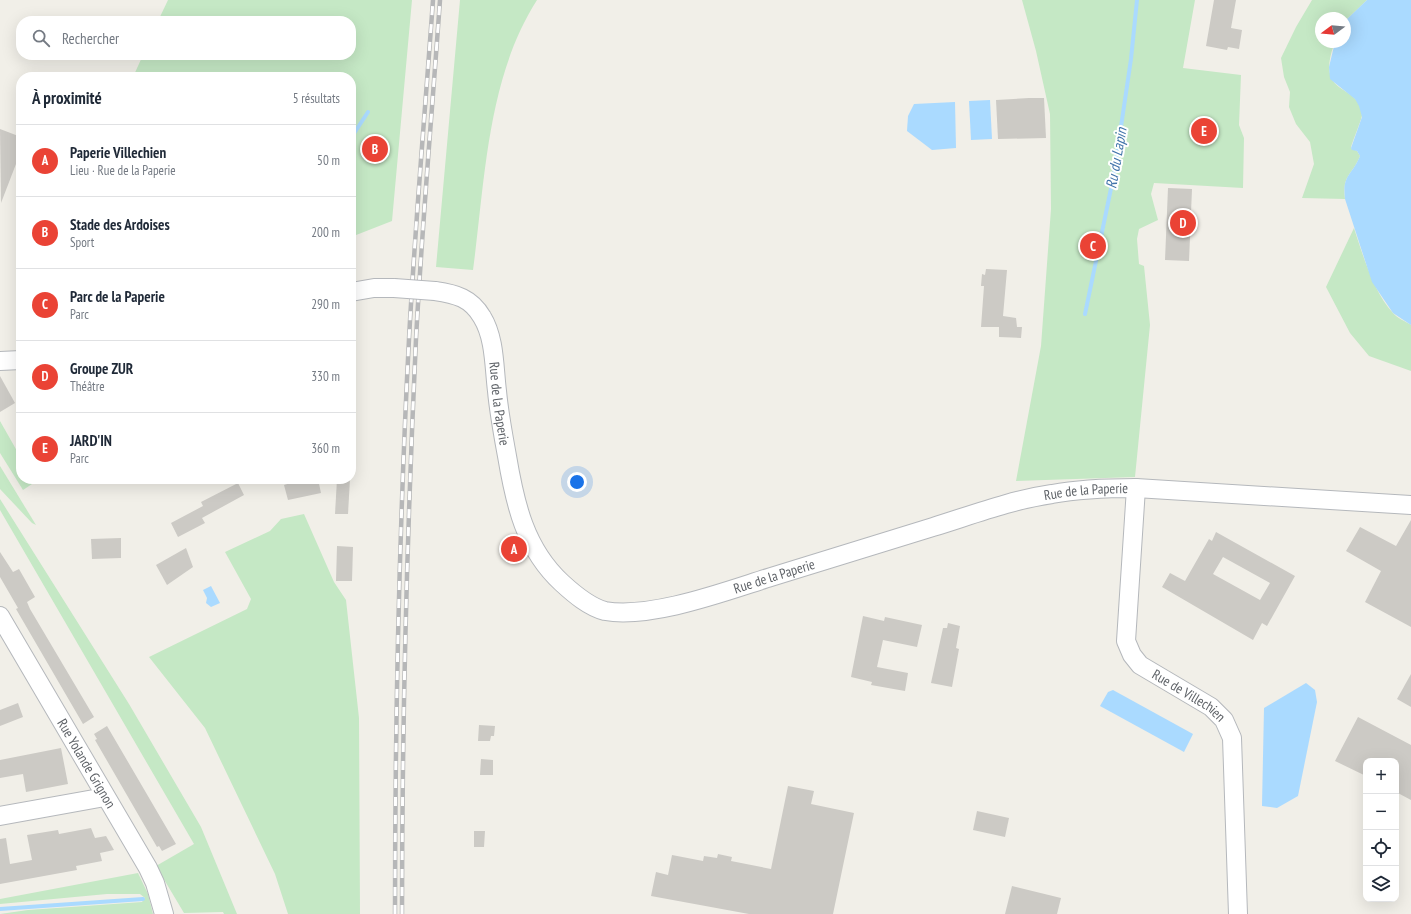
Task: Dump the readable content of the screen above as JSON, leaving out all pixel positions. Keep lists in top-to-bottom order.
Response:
{
  "streets": {
    "street": ["Rue de la Paperie", "Rue de Villechien", "Rue Yolande Grignon"]
  },
  "crossings": [
    ["Rue de la Paperie", "Rue de Villechien"]
  ],
  "water": ["Ru du Lapin"],
  "north": "left",
  "page": {
    "search": "Rechercher",
    "heading": ["À proximité", "5 résultats"],
    "pins": [
      "E",
      "B",
      "D",
      "C",
      "A"
    ],
    "list": [
      {
        "mark": "A",
        "name": "Paperie Villechien",
        "note": "Lieu · Rue de la Paperie",
        "value": "50 m"
      },
      {
        "mark": "B",
        "name": "Stade des Ardoises",
        "note": "Sport",
        "value": "200 m"
      },
      {
        "mark": "C",
        "name": "Parc de la Paperie",
        "note": "Parc",
        "value": "290 m"
      },
      {
        "mark": "D",
        "name": "Groupe ZUR",
        "note": "Théâtre",
        "value": "330 m"
      },
      {
        "mark": "E",
        "name": "JARD'IN",
        "note": "Parc",
        "value": "360 m"
      }
    ],
    "map_buttons": ["+", "−"]
  }
}
